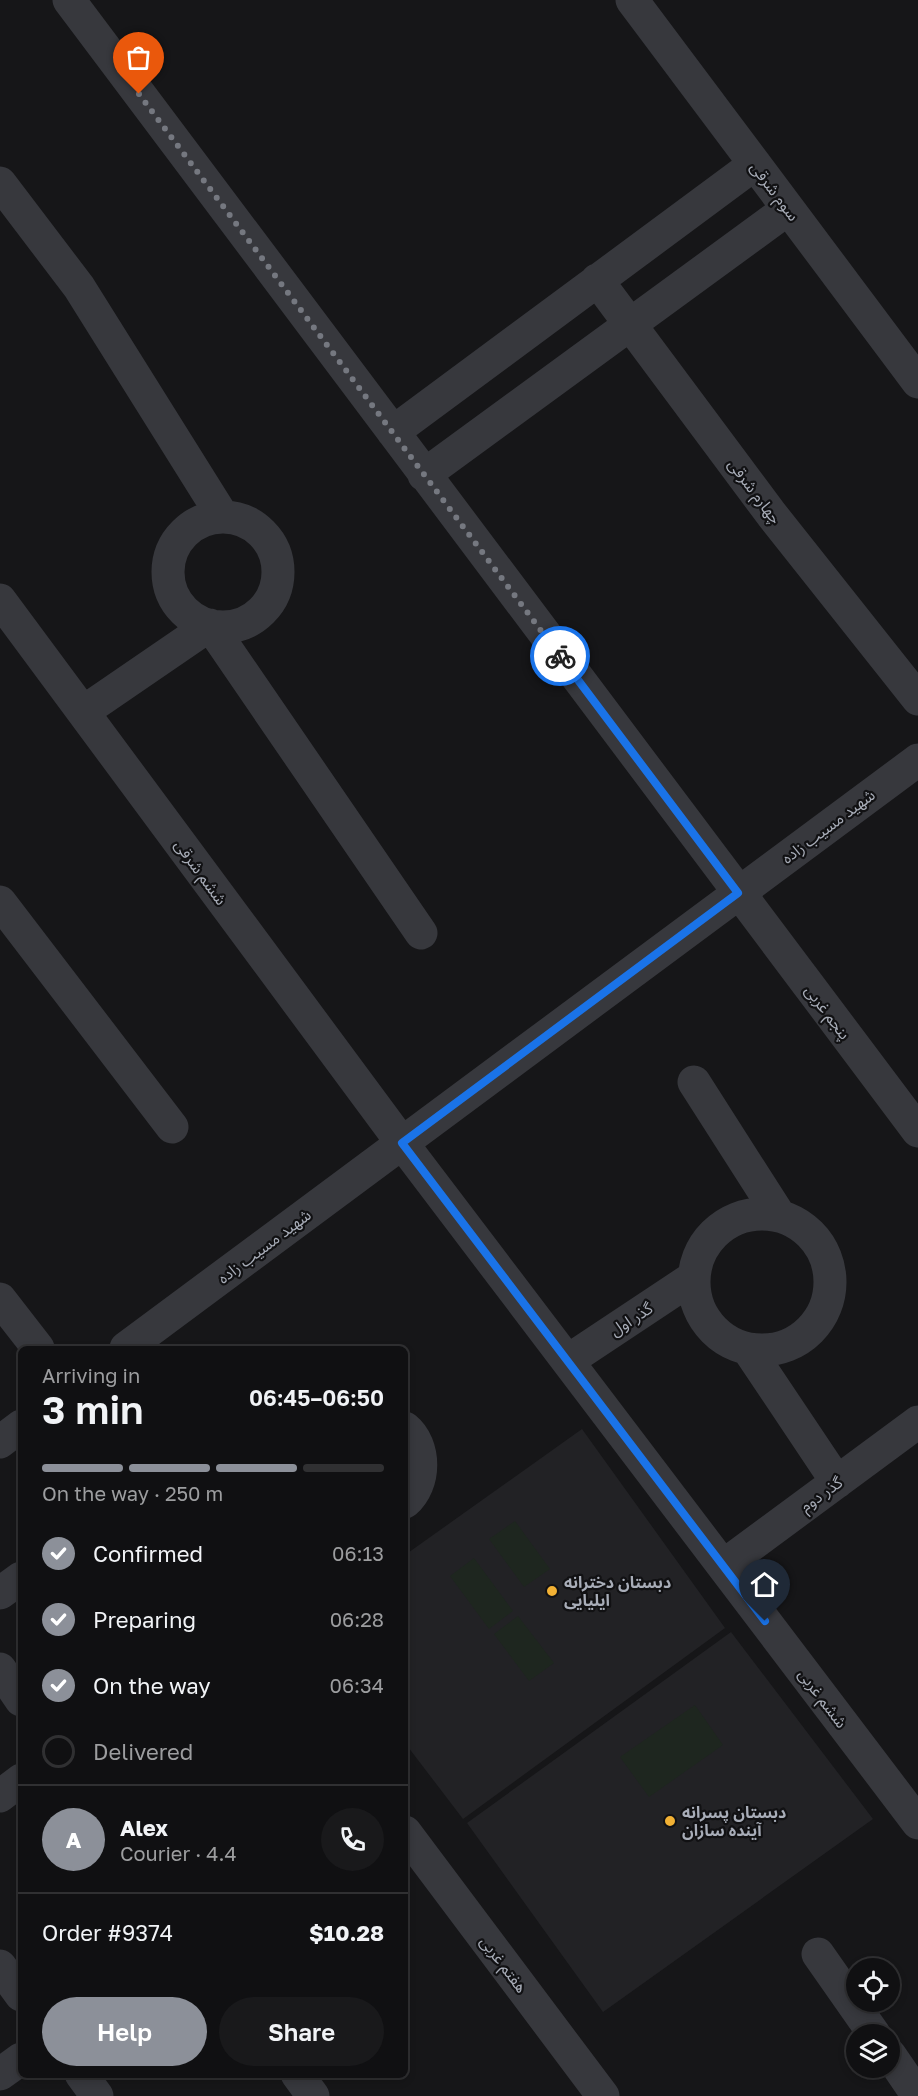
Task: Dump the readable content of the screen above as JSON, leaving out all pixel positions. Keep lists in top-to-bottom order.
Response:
{
  "streets": {
    "street": [
      "سوم شرقی",
      "چهارم شرقی",
      "شهید مسیب زاده",
      "ششم شرقی",
      "پنجم غربی",
      "گذر اول",
      "گذر دوم",
      "ششم غربی",
      "هفتم غربی"
    ]
  },
  "crossings": [
    ["شهید مسیب زاده", "ششم شرقی"],
    ["شهید مسیب زاده", "پنجم غربی"],
    ["شهید مسیب زاده", "ششم غربی"],
    ["ششم شرقی", "ششم غربی"],
    ["گذر اول", "ششم غربی"],
    ["گذر دوم", "ششم غربی"]
  ],
  "places": ["دبستان دخترانه ایلیایی", "دبستان پسرانه آینده سازان"],
  "page": {
    "heading": ["3 min", "Arriving in", "06:45–06:50"],
    "panel": [
      "Alex",
      "Courier · 4.4",
      "Order #9374",
      "$10.28"
    ],
    "bar": "On the way · 250 m",
    "list": [
      ["Confirmed", "06:13"],
      ["Preparing", "06:28"],
      ["On the way", "06:34"],
      "Delivered"
    ],
    "round": "A",
    "buttons": ["Help", "Share"]
  }
}
